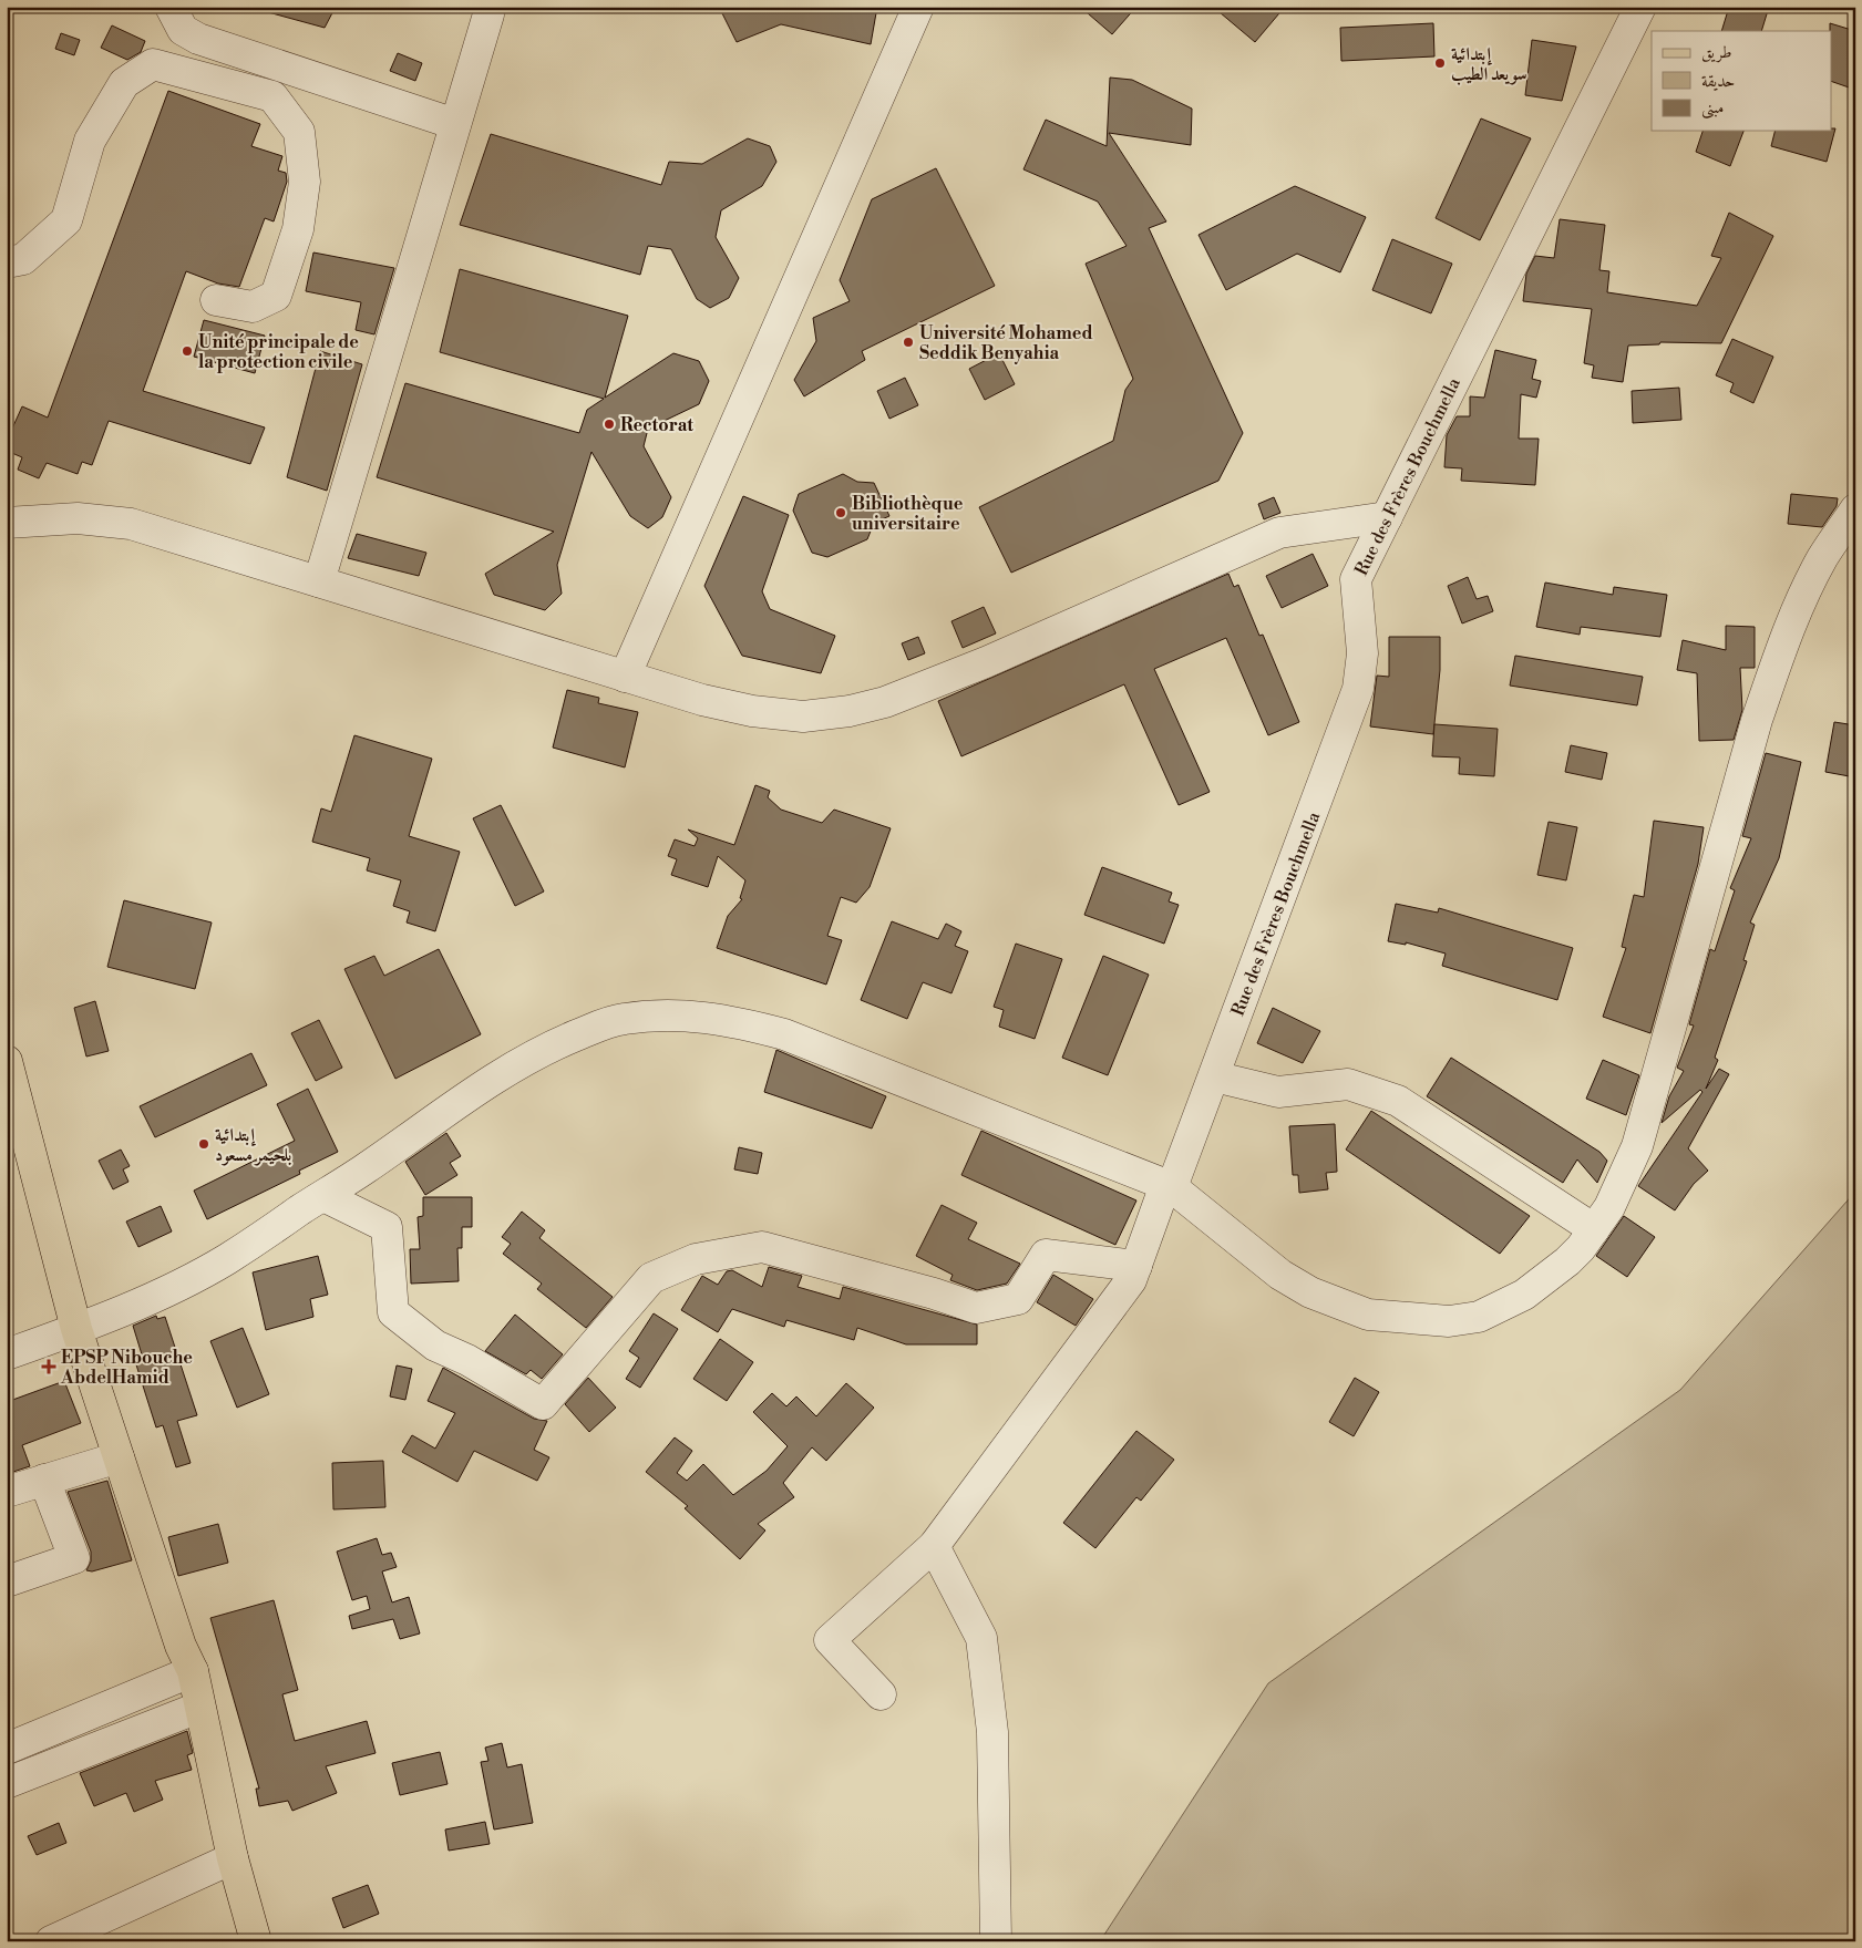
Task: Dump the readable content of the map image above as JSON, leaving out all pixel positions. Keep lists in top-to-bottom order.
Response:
{
  "streets": {
    "street": ["Rue des Frères Bouchmella"]
  },
  "places": {
    "other": [
      "إبتدائية سويعد الطيب",
      "Université Mohamed Seddik Benyahia",
      "Unité principale de la protection civile",
      "Rectorat",
      "Bibliothèque universitaire",
      "إبتدائية بلحيمر مسعود"
    ],
    "health": ["EPSP Nibouche AbdelHamid"]
  },
  "legend": ["طريق", "حديقة", "مبنى"]
}
